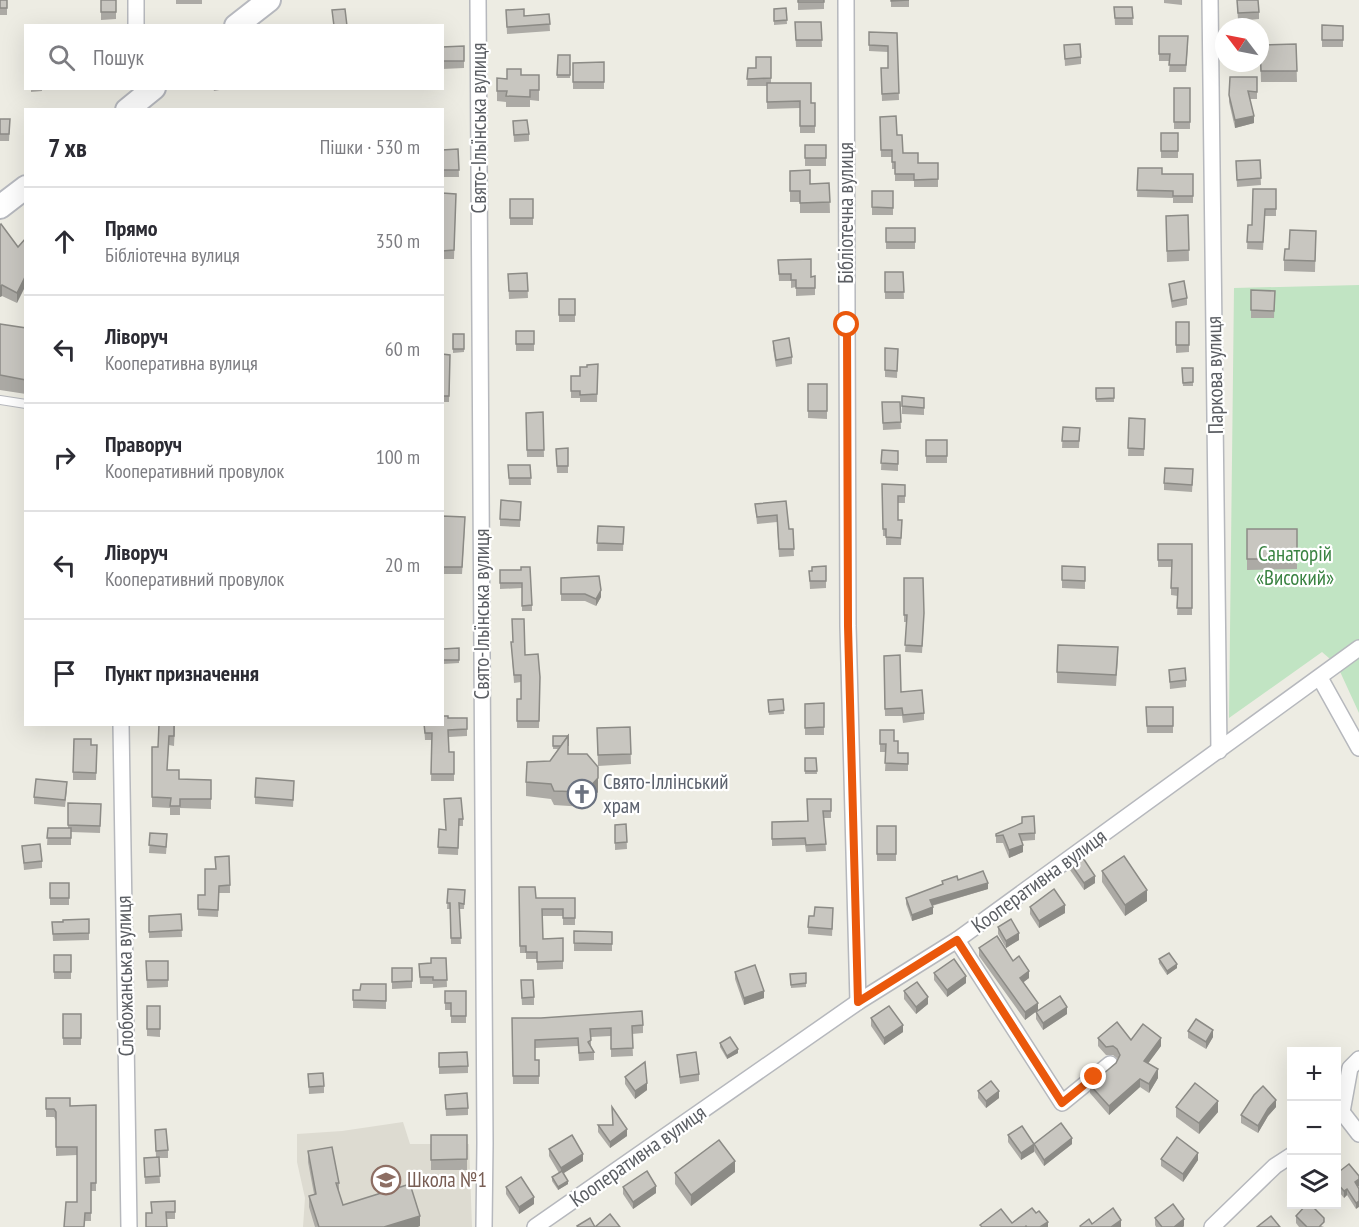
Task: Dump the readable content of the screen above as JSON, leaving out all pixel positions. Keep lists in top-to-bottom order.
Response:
{
  "streets": {
    "street": [
      "Свято-Ільїнська вулиця",
      "Бібліотечна вулиця",
      "Паркова вулиця",
      "Кооперативна вулиця",
      "Слобожанська вулиця"
    ]
  },
  "crossings": [
    ["Бібліотечна вулиця", "Кооперативна вулиця"],
    ["Паркова вулиця", "Кооперативна вулиця"]
  ],
  "parks": ["Санаторій «Високий»"],
  "places": {
    "church": ["Свято-Іллінський храм"],
    "school or university": ["Школа №1"]
  },
  "north": "top left",
  "page": {
    "search": "Пошук",
    "heading": ["7 хв", "Пішки · 530 m"],
    "list": [
      ["Прямо", "Бібліотечна вулиця", "350 m"],
      ["Ліворуч", "Кооперативна вулиця", "60 m"],
      ["Праворуч", "Кооперативний провулок", "100 m"],
      ["Ліворуч", "Кооперативний провулок", "20 m"],
      "Пункт призначення"
    ],
    "map_buttons": ["+", "−"]
  }
}
